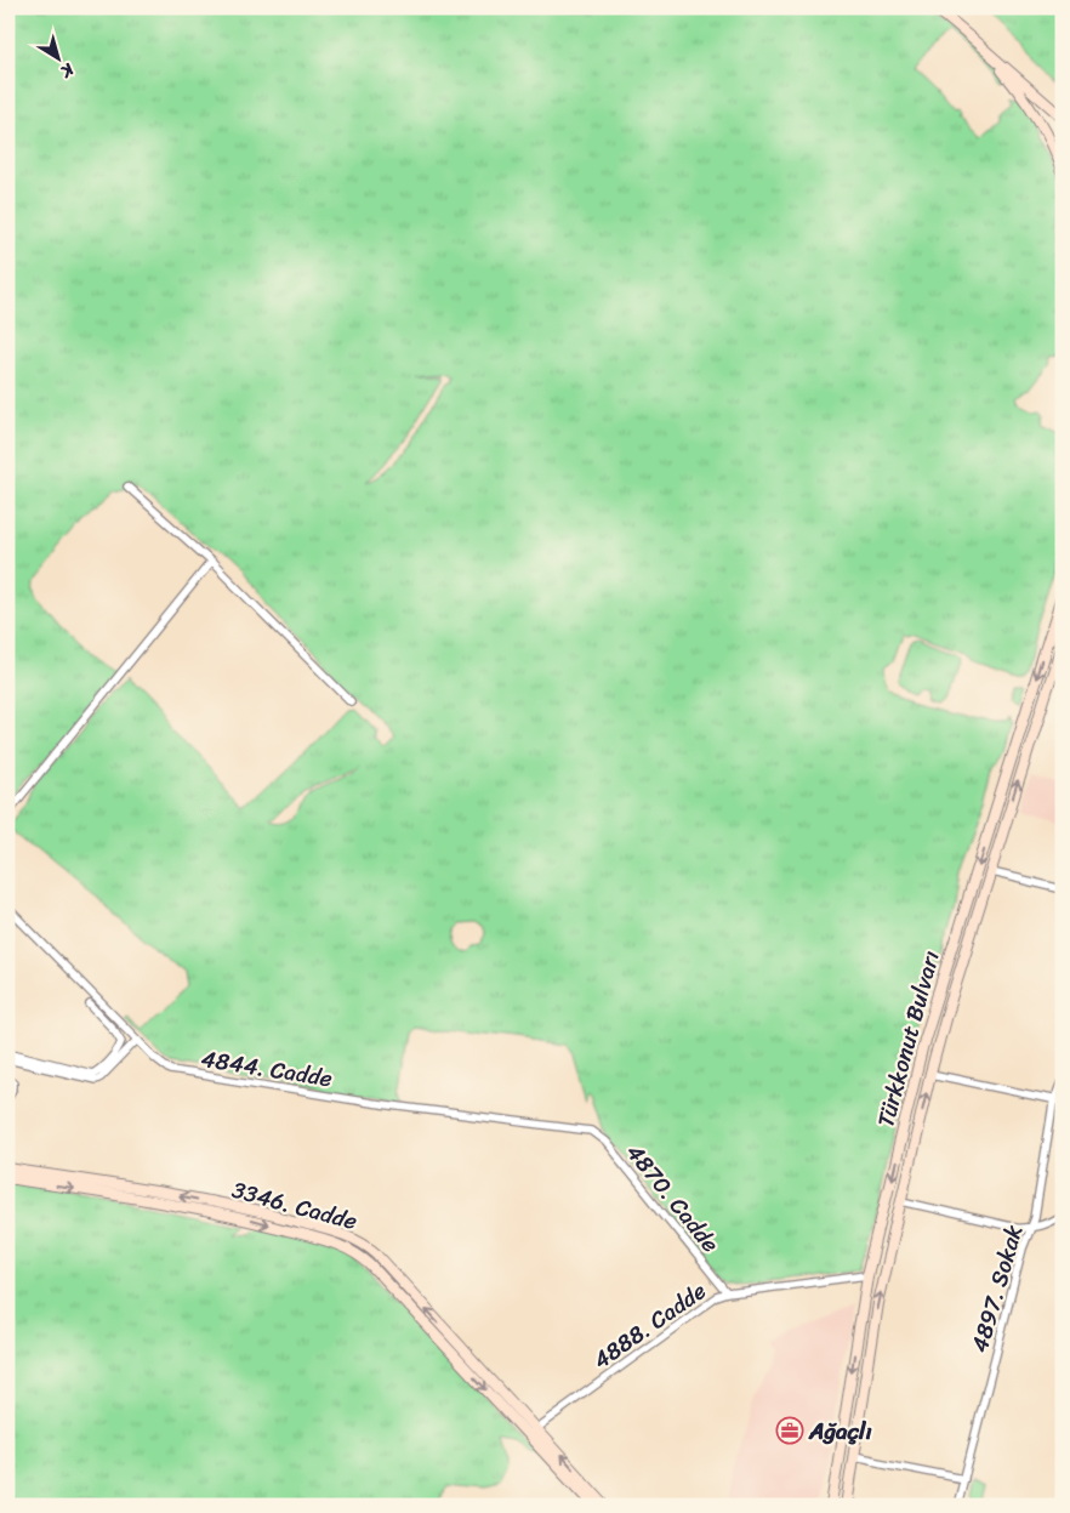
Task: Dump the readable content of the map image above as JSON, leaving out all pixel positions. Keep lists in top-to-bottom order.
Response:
{
  "streets": {
    "street": [
      "Türkkonut Bulvarı",
      "4844. Cadde",
      "4870. Cadde",
      "3346. Cadde",
      "4897. Sokak",
      "4888. Cadde"
    ]
  },
  "crossings": [
    ["Türkkonut Bulvarı", "4888. Cadde"],
    ["4844. Cadde", "4870. Cadde"],
    ["4870. Cadde", "4888. Cadde"],
    ["3346. Cadde", "4888. Cadde"]
  ],
  "places": {
    "office": ["Ağaçlı"]
  },
  "north": "bottom right"
}
